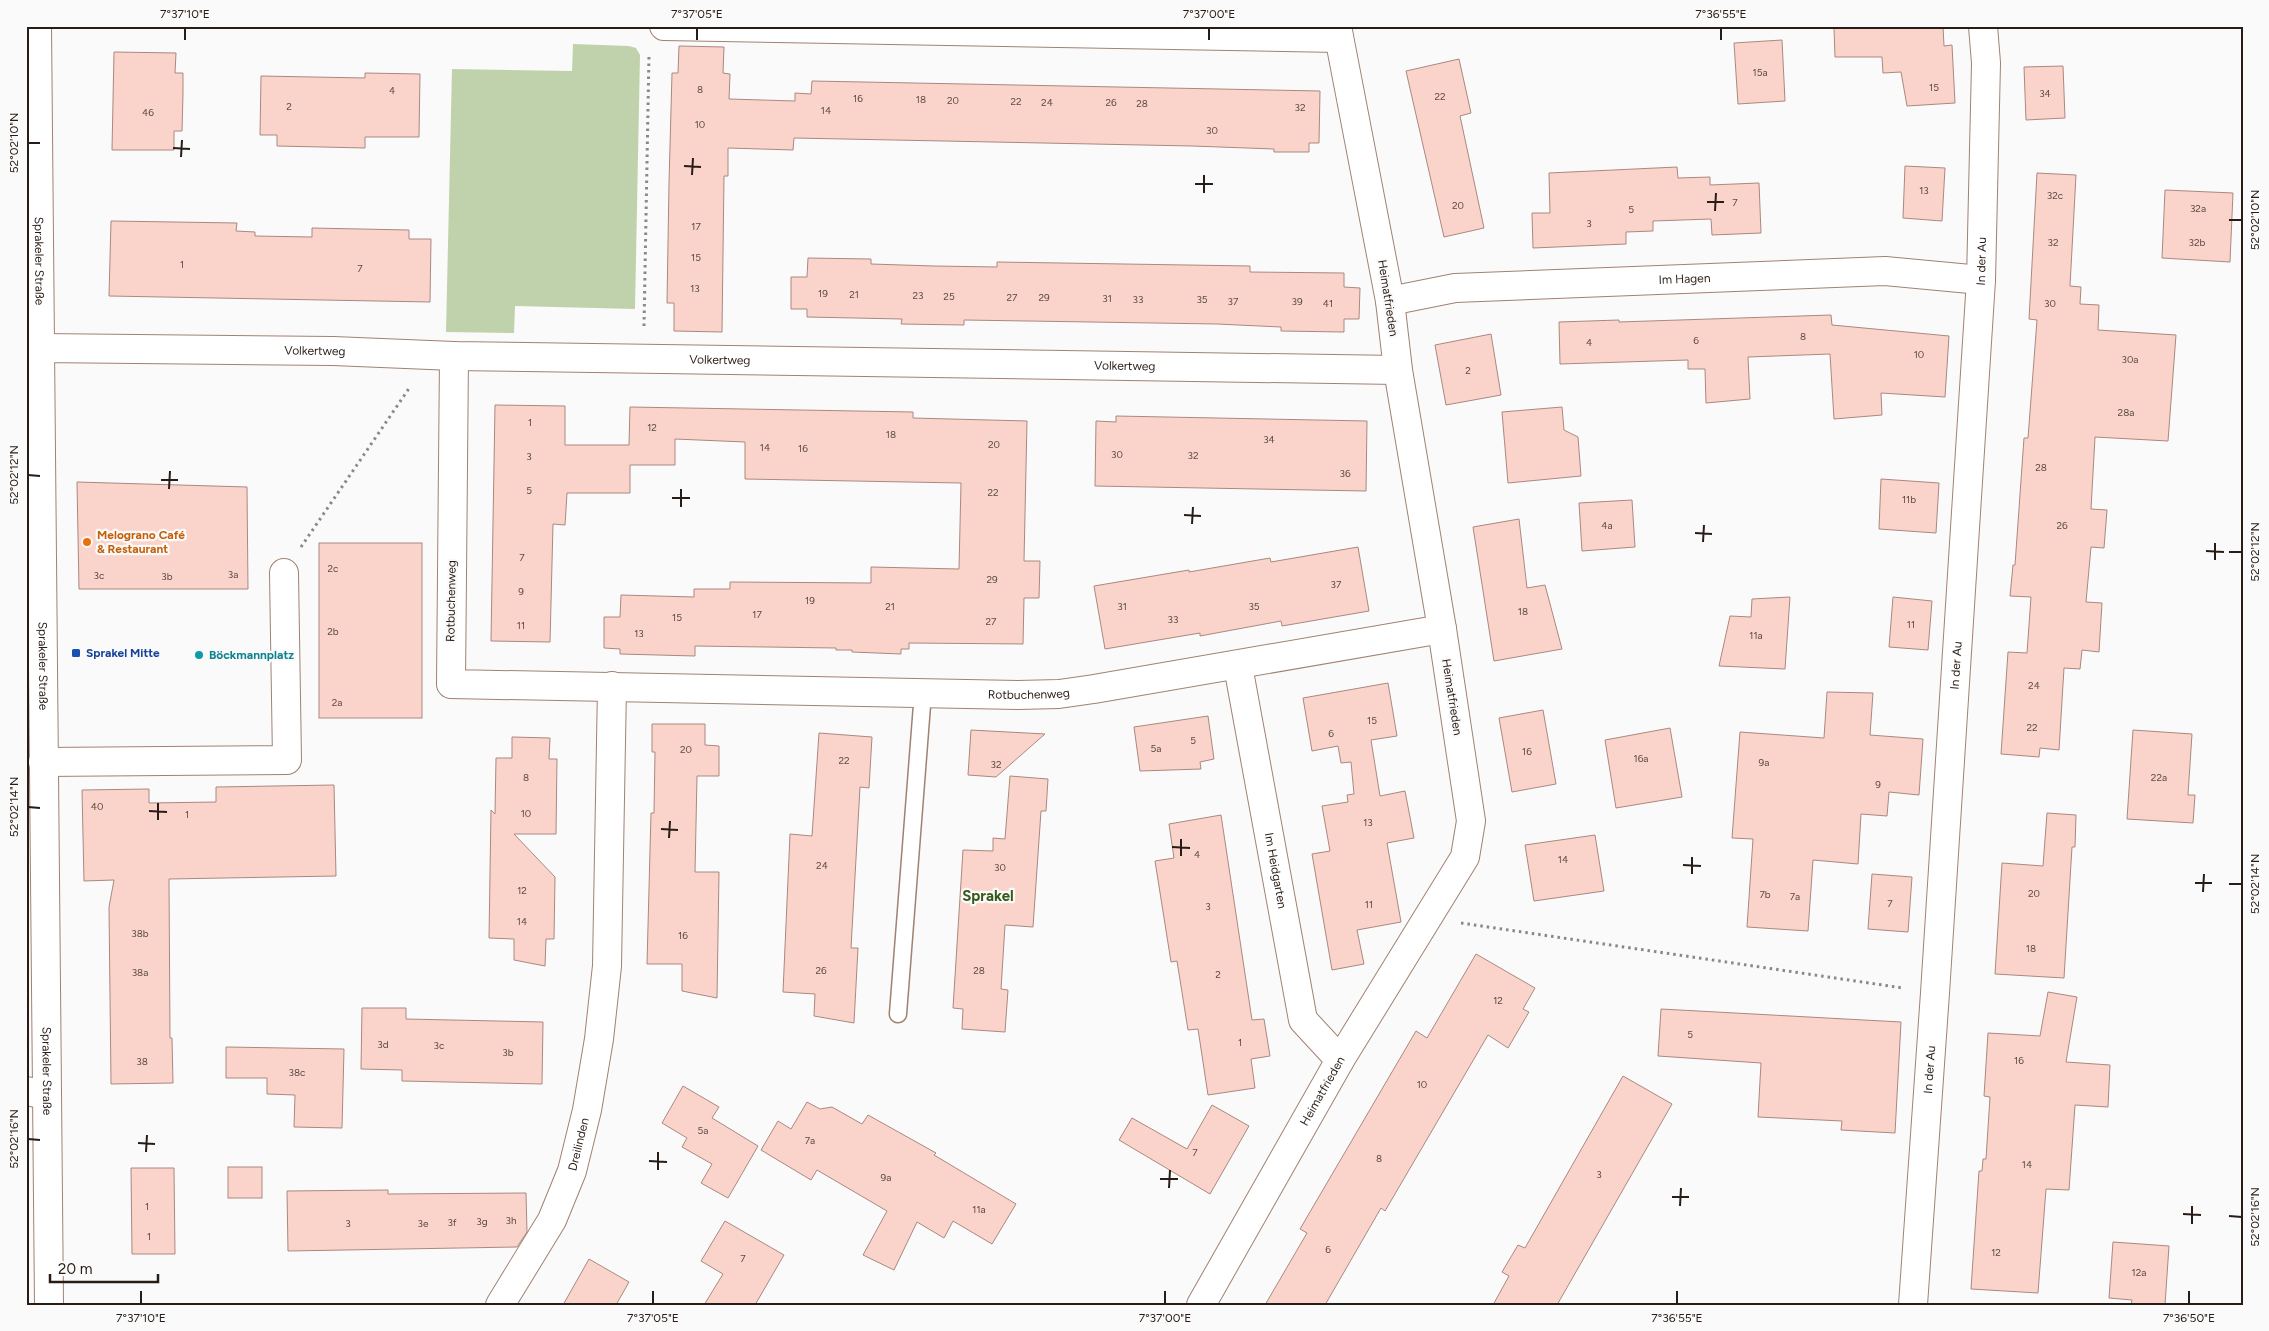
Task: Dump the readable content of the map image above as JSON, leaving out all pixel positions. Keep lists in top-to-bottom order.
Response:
{
  "streets": {
    "street": [
      "Sprakeler Straße",
      "In der Au",
      "Im Hagen",
      "Heimatfrieden",
      "Volkertweg",
      "Rotbuchenweg",
      "Im Heidgarten",
      "Dreilinden"
    ]
  },
  "crossings": [
    ["Sprakeler Straße", "Volkertweg"],
    ["In der Au", "Im Hagen"],
    ["Im Hagen", "Heimatfrieden"],
    ["Heimatfrieden", "Volkertweg"],
    ["Heimatfrieden", "Rotbuchenweg"],
    ["Heimatfrieden", "Im Heidgarten"],
    ["Volkertweg", "Rotbuchenweg"],
    ["Rotbuchenweg", "Im Heidgarten"],
    ["Rotbuchenweg", "Dreilinden"]
  ],
  "districts": ["Sprakel"],
  "places": {
    "other": ["Melograno Café & Restaurant", "Böckmannplatz"],
    "transit": ["Sprakel Mitte"]
  },
  "house_numbers": [
    "15a",
    "15",
    "8",
    "4",
    "34",
    "22",
    "16",
    "18",
    "20",
    "22",
    "24",
    "26",
    "28",
    "2",
    "32",
    "14",
    "46",
    "10",
    "30",
    "13",
    "32c",
    "7",
    "20",
    "32a",
    "5",
    "3",
    "17",
    "32",
    "32b",
    "15",
    "1",
    "7",
    "13",
    "19",
    "21",
    "23",
    "25",
    "27",
    "29",
    "31",
    "33",
    "35",
    "37",
    "39",
    "41",
    "30",
    "8",
    "6",
    "4",
    "10",
    "30a",
    "2",
    "28a",
    "1",
    "12",
    "18",
    "34",
    "20",
    "14",
    "16",
    "30",
    "32",
    "3",
    "28",
    "36",
    "5",
    "22",
    "11b",
    "4a",
    "26",
    "7",
    "2c",
    "3a",
    "3c",
    "3b",
    "29",
    "37",
    "9",
    "19",
    "21",
    "31",
    "35",
    "18",
    "17",
    "15",
    "33",
    "27",
    "11",
    "11",
    "2b",
    "13",
    "11a",
    "24",
    "2a",
    "15",
    "22",
    "6",
    "5",
    "5a",
    "20",
    "16",
    "16a",
    "22",
    "9a",
    "32",
    "8",
    "22a",
    "9",
    "40",
    "10",
    "1",
    "13",
    "4",
    "14",
    "24",
    "30",
    "12",
    "20",
    "7b",
    "7a",
    "7",
    "11",
    "3",
    "14",
    "38b",
    "16",
    "18",
    "26",
    "28",
    "38a",
    "2",
    "12",
    "5",
    "1",
    "3d",
    "3c",
    "3b",
    "16",
    "38",
    "38c",
    "10",
    "5a",
    "7a",
    "7",
    "8",
    "14",
    "3",
    "9a",
    "1",
    "11a",
    "3h",
    "3g",
    "3f",
    "3",
    "3e",
    "1",
    "6",
    "12",
    "7",
    "12a"
  ],
  "scale_bar": "20 m",
  "coordinates": [
    "7°37'10\"E",
    "7°37'05\"E",
    "7°37'00\"E",
    "7°36'55\"E",
    "52°02'10\"N",
    "52°02'12\"N",
    "52°02'14\"N",
    "52°02'16\"N",
    "7°36'50\"E"
  ]
}
